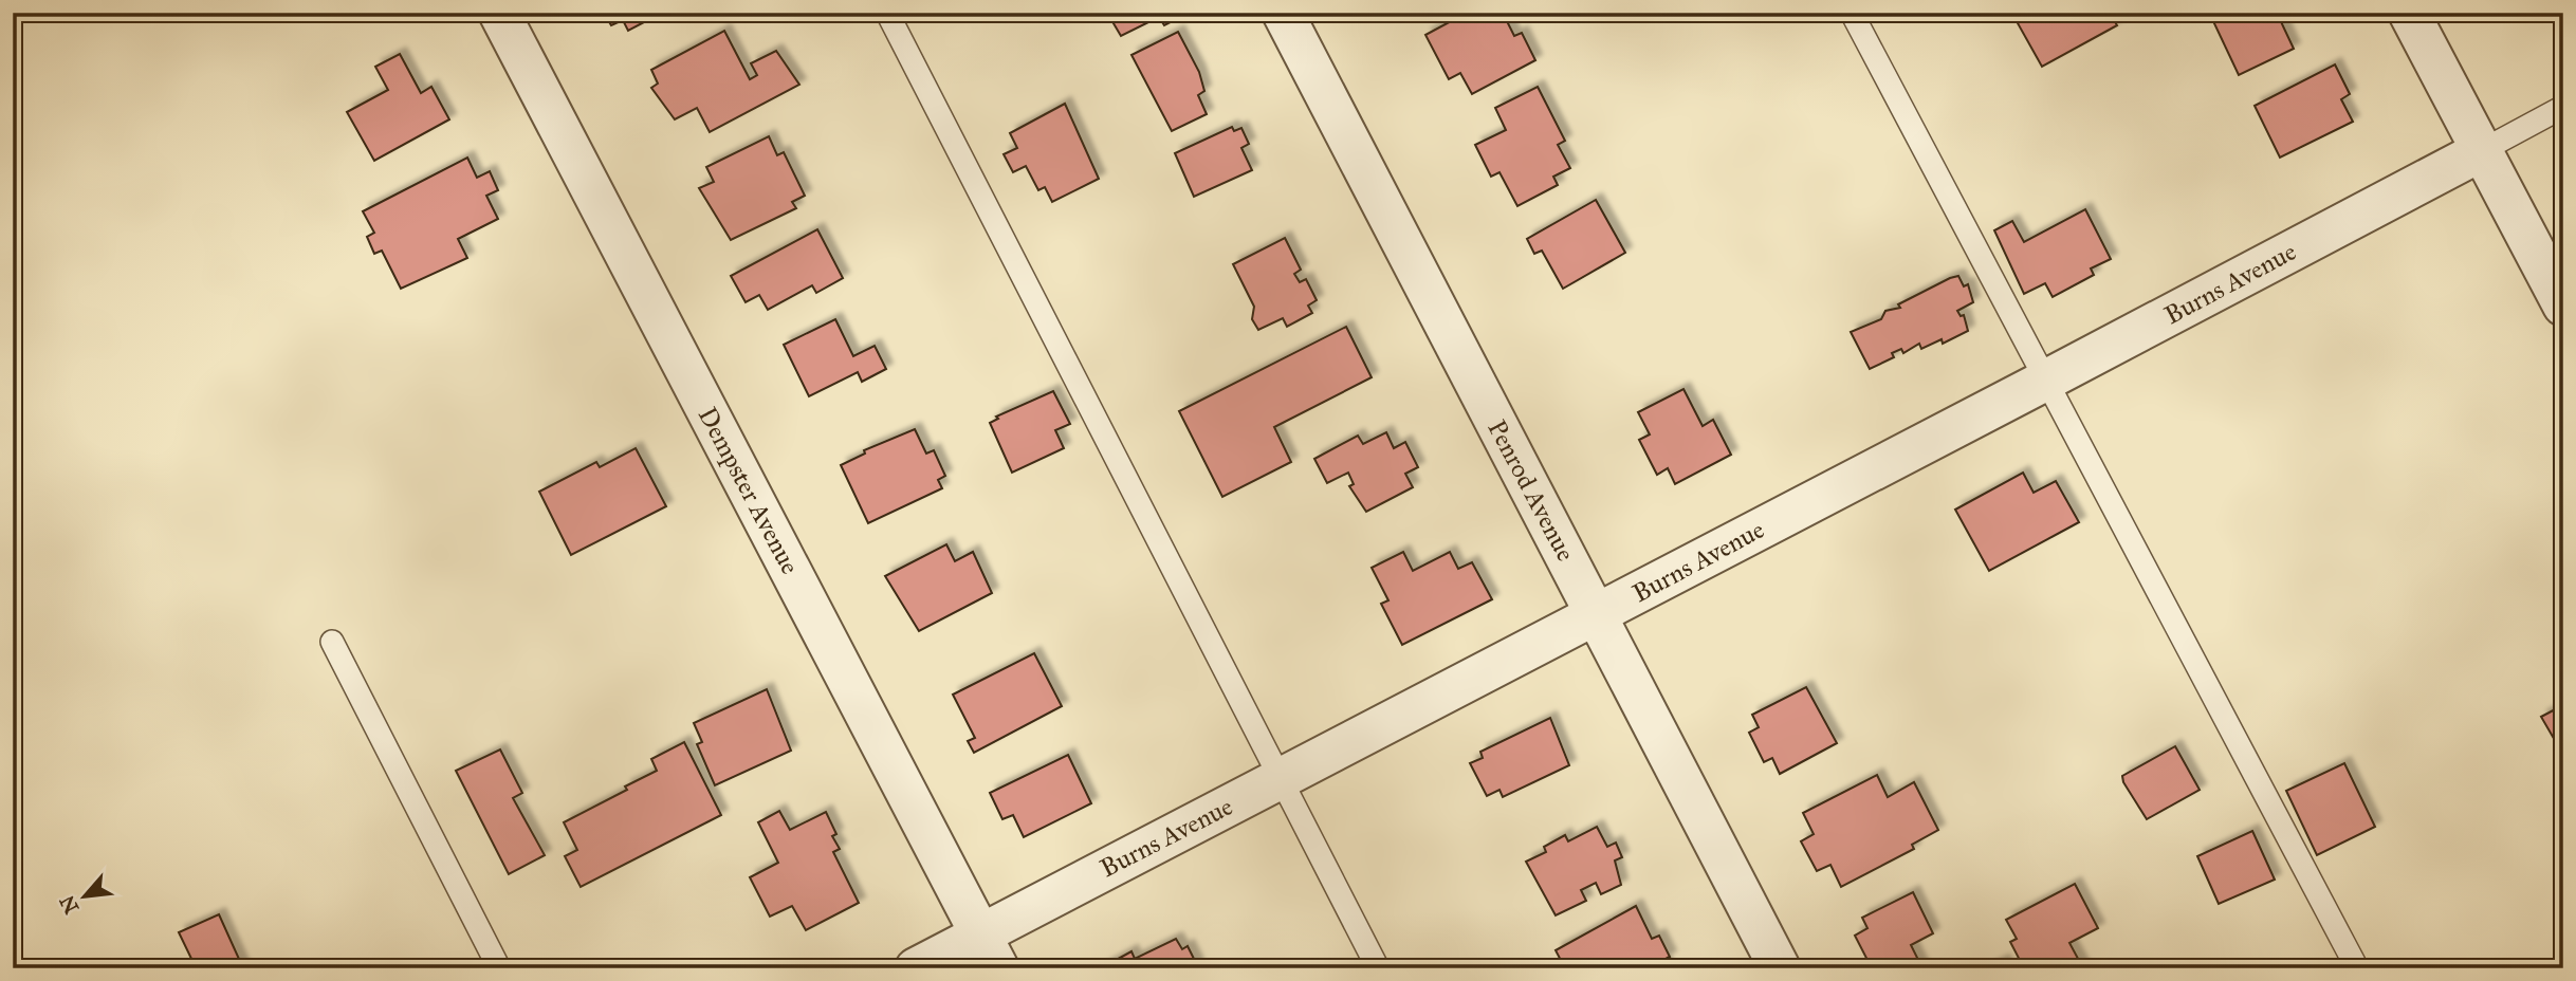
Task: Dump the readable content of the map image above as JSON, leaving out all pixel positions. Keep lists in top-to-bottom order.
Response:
{
  "streets": {
    "street": ["Burns Avenue", "Dempster Avenue", "Penrod Avenue"]
  },
  "crossings": [
    ["Burns Avenue", "Dempster Avenue"],
    ["Burns Avenue", "Penrod Avenue"]
  ],
  "north": "bottom left"
}
